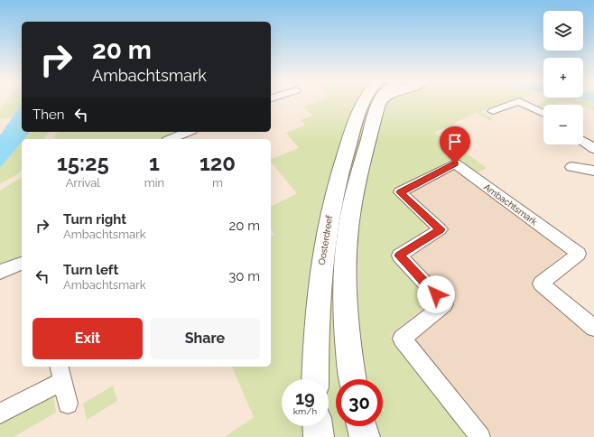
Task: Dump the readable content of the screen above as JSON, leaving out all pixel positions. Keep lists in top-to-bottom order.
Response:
{
  "streets": {
    "main road": ["Oosterdreef"],
    "street": ["Ambachtsmark"]
  },
  "page": {
    "map_buttons": ["+", "−"],
    "turn": ["20 m", "Ambachtsmark"],
    "then": "Then",
    "eta": [
      "15:25",
      "Arrival",
      "1",
      "min",
      "120",
      "m"
    ],
    "list": [
      {
        "name": "Turn right",
        "note": "Ambachtsmark",
        "value": "20 m"
      },
      {
        "name": "Turn left",
        "note": "Ambachtsmark",
        "value": "30 m"
      }
    ],
    "buttons": ["Exit", "Share"],
    "speed": "19 km/h",
    "limit": "30"
  }
}
